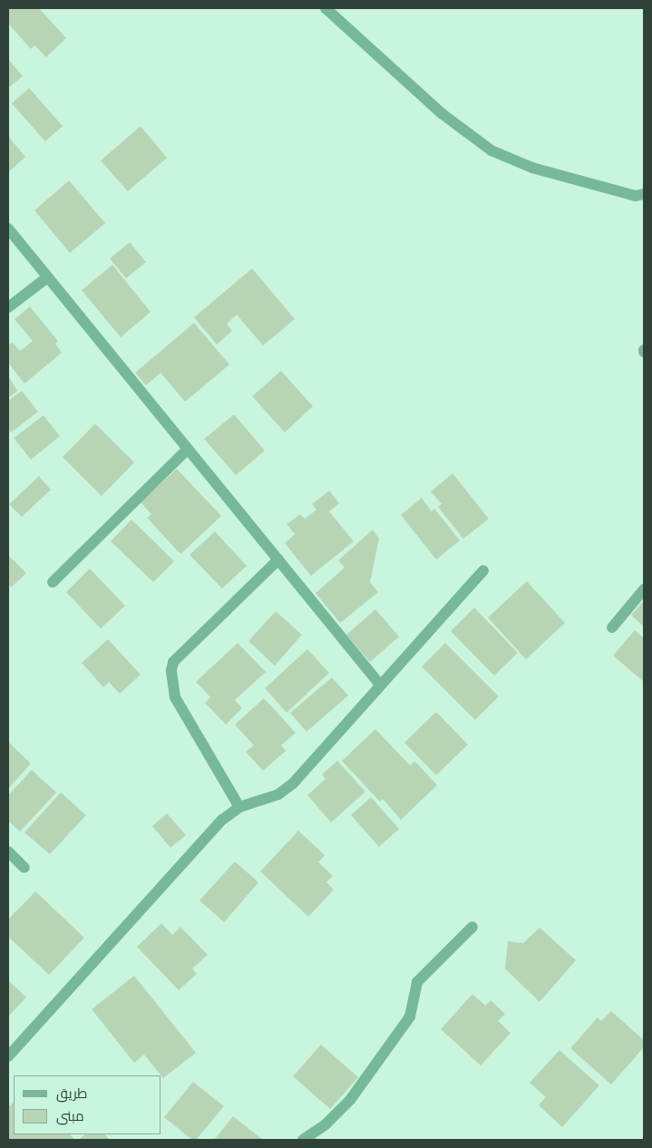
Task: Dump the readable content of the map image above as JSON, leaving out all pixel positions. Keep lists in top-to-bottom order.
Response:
{
  "legend": ["طريق", "مبنى"]
}
